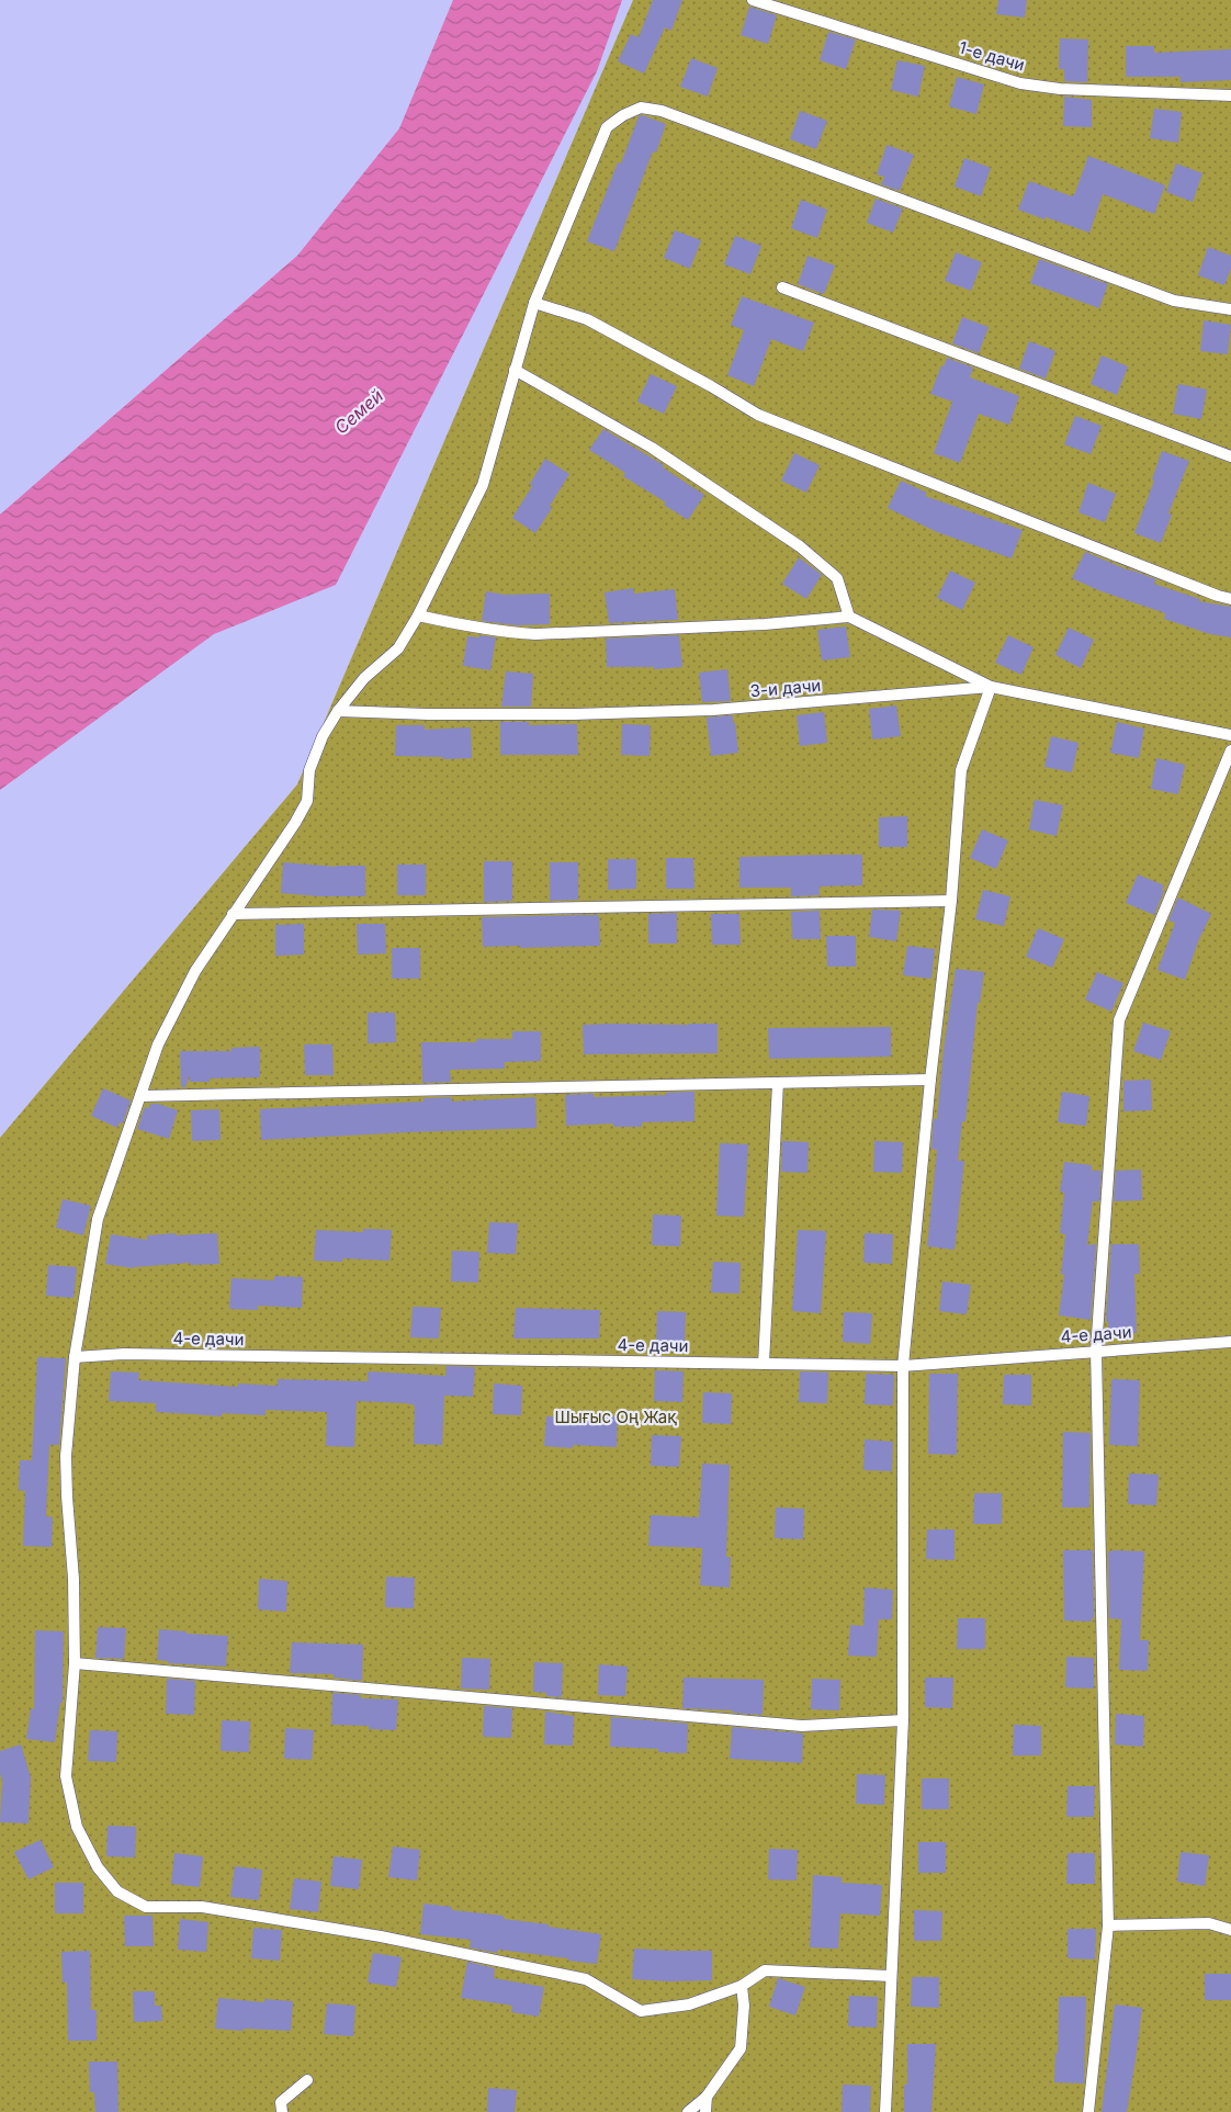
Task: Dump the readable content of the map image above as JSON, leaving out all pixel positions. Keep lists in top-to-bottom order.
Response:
{
  "streets": {
    "lane": ["1-е дачи", "3-и дачи", "4-е дачи"]
  },
  "water": ["Семей"],
  "parks": ["Шығыс Оң Жақ"]
}
